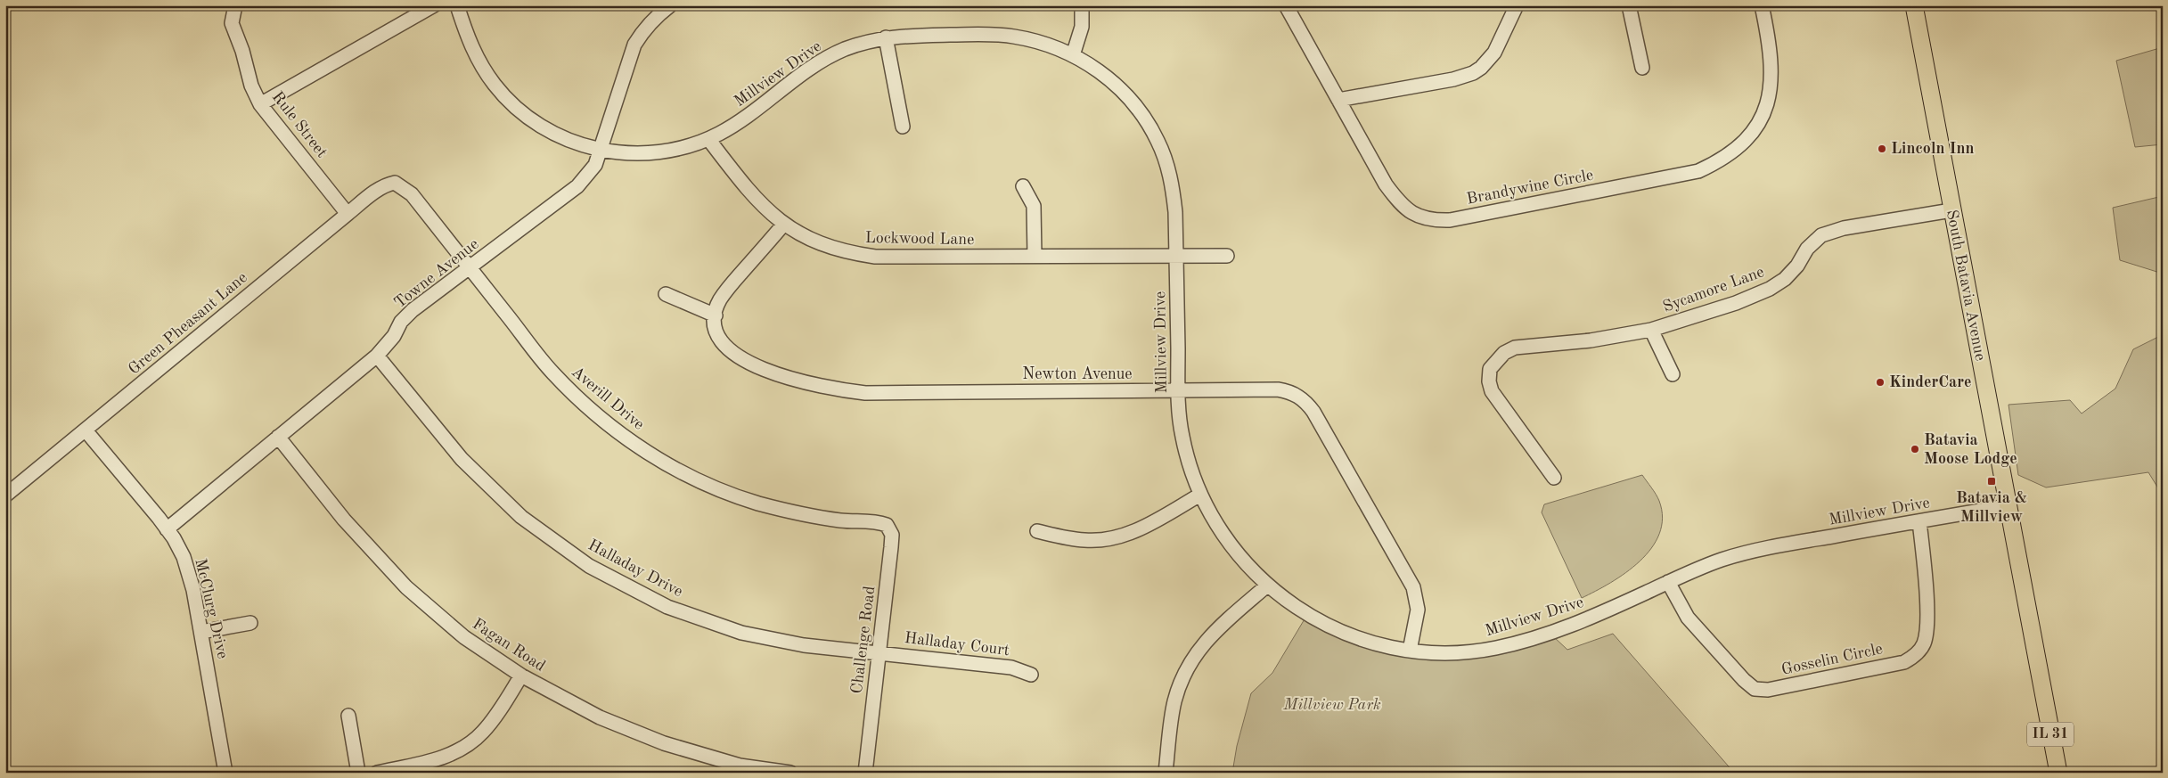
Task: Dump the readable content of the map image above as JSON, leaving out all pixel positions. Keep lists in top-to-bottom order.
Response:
{
  "streets": {
    "main road": ["South Batavia Avenue", "IL 31"],
    "street": [
      "Millview Drive",
      "Rule Street",
      "Brandywine Circle",
      "Lockwood Lane",
      "Towne Avenue",
      "Sycamore Lane",
      "Green Pheasant Lane",
      "Newton Avenue",
      "Averill Drive",
      "Halladay Drive",
      "McClurg Drive",
      "Challenge Road",
      "Halladay Court",
      "Fagan Road",
      "Gosselin Circle"
    ]
  },
  "crossings": [
    ["Millview Drive", "Lockwood Lane"],
    ["Millview Drive", "Towne Avenue"],
    ["Millview Drive", "South Batavia Avenue"],
    ["Millview Drive", "Newton Avenue"],
    ["Millview Drive", "Gosselin Circle"],
    ["Rule Street", "Green Pheasant Lane"],
    ["Towne Avenue", "Averill Drive"],
    ["Towne Avenue", "Halladay Drive"],
    ["Towne Avenue", "McClurg Drive"],
    ["Towne Avenue", "Fagan Road"],
    ["South Batavia Avenue", "Sycamore Lane"],
    ["Green Pheasant Lane", "Averill Drive"],
    ["Green Pheasant Lane", "McClurg Drive"],
    ["Averill Drive", "Challenge Road"],
    ["Halladay Drive", "Challenge Road"],
    ["Halladay Drive", "Halladay Court"],
    ["Challenge Road", "Halladay Court"]
  ],
  "parks": ["Millview Park"],
  "places": {
    "other": ["Lincoln Inn", "KinderCare", "Batavia Moose Lodge"],
    "transit": ["Batavia & Millview"]
  }
}
